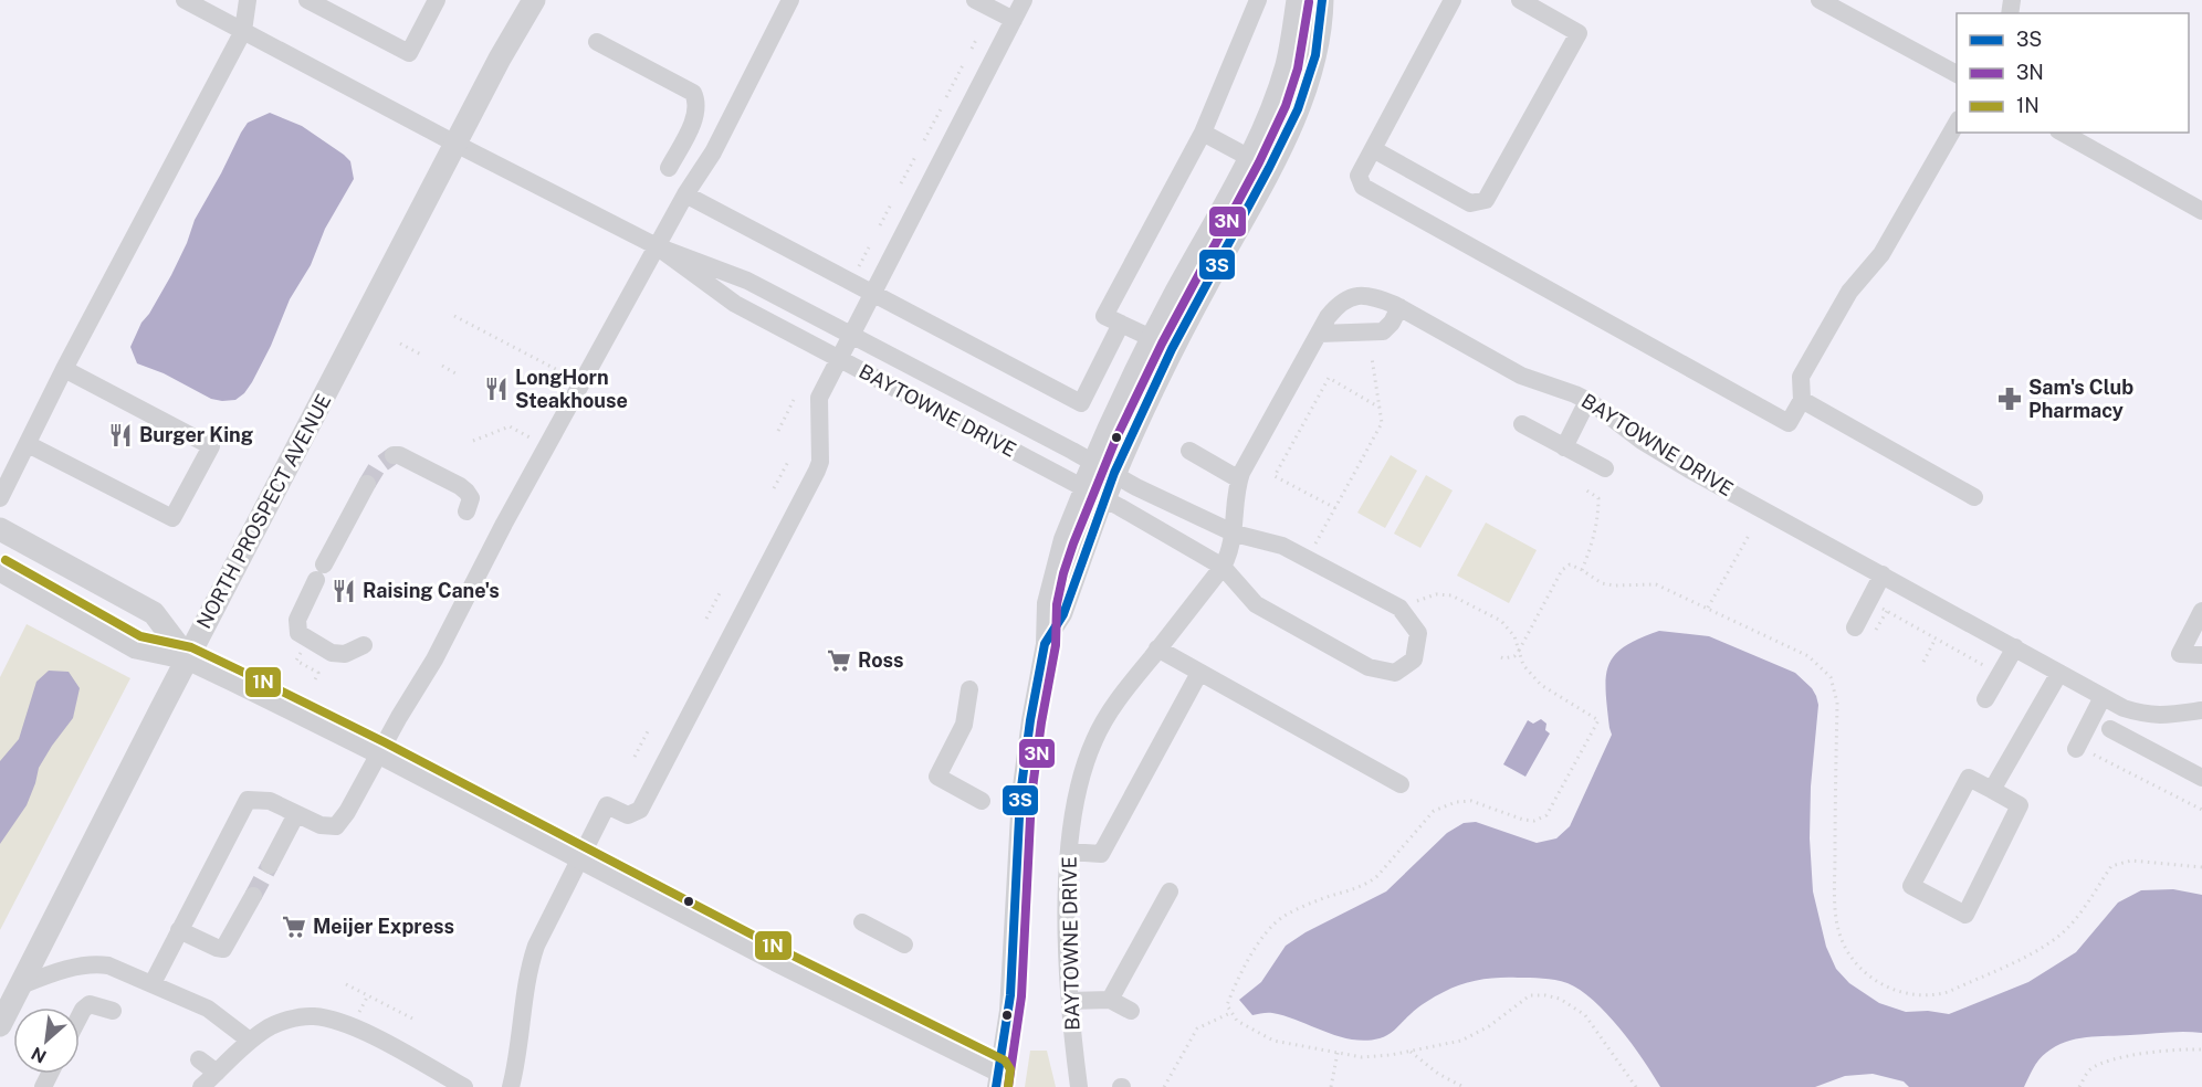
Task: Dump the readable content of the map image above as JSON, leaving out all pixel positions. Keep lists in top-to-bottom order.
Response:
{
  "streets": {
    "main road": ["NORTH PROSPECT AVENUE"],
    "street": ["BAYTOWNE DRIVE"]
  },
  "crossings": [
    ["BAYTOWNE DRIVE", "NORTH PROSPECT AVENUE"]
  ],
  "places": {
    "restaurant": ["LongHorn Steakhouse", "Burger King", "Raising Cane's"],
    "pharmacy": ["Sam's Club Pharmacy"],
    "supermarket": ["Ross", "Meijer Express"]
  },
  "lines": ["transit line 3S", "transit line 3N", "transit line 1N"],
  "legend": ["3S", "3N", "1N"],
  "north": "bottom left"
}
